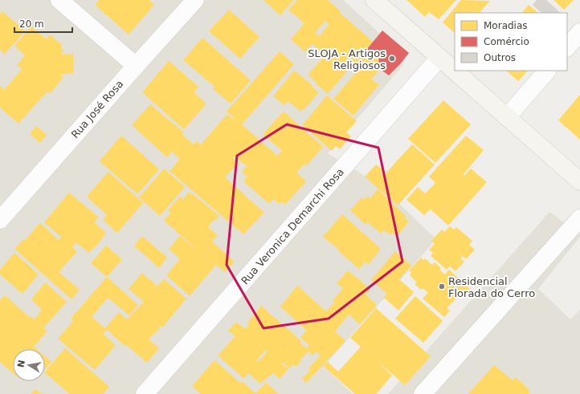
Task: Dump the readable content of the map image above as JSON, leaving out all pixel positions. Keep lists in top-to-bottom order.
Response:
{
  "streets": {
    "street": ["Rua José Rosa", "Rua Veronica Demarchi Rosa"]
  },
  "places": ["SLOJA - Artigos Religiosos", "Residencial Florada do Cerro"],
  "legend": ["Moradias", "Comércio", "Outros"],
  "scale_bar": "20 m",
  "north": "left"
}
